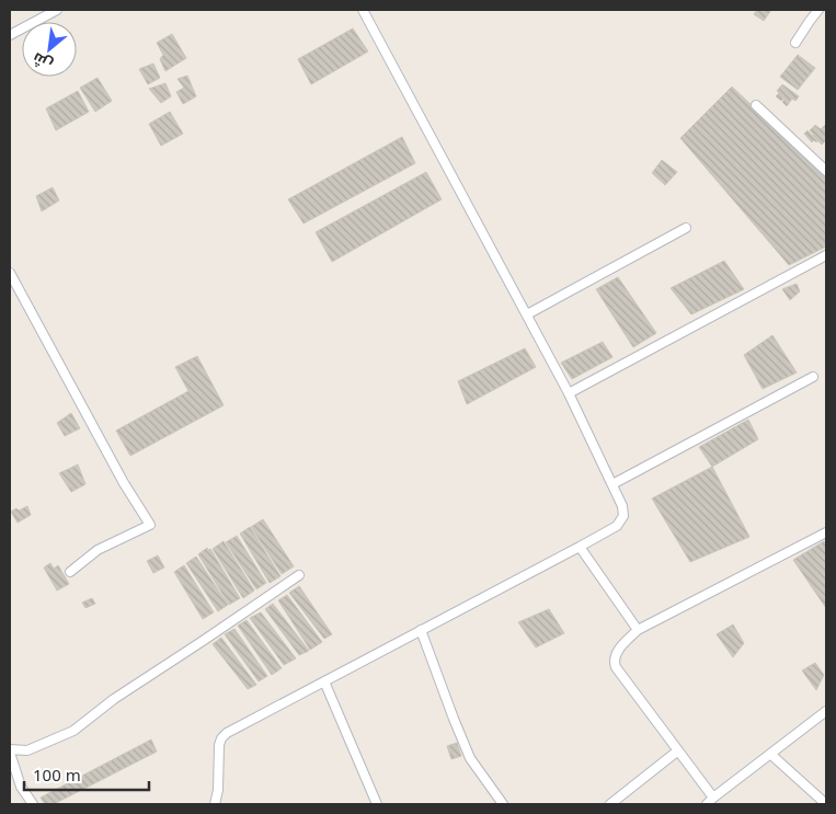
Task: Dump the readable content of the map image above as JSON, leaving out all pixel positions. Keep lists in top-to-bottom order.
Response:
{
  "scale_bar": "100 m",
  "north": "bottom left"
}
